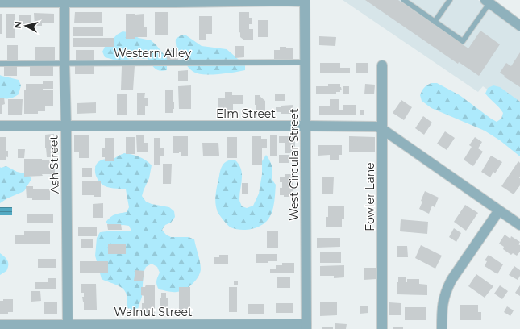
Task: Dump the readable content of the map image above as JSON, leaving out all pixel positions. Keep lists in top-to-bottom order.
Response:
{
  "streets": {
    "street": [
      "Elm Street",
      "Ash Street",
      "West Circular Street",
      "Fowler Lane",
      "Walnut Street"
    ],
    "lane": ["Western Alley"]
  },
  "crossings": [
    ["Western Alley", "Ash Street"],
    ["Western Alley", "West Circular Street"],
    ["Elm Street", "Ash Street"],
    ["Elm Street", "West Circular Street"],
    ["Elm Street", "Fowler Lane"],
    ["Ash Street", "Walnut Street"],
    ["West Circular Street", "Walnut Street"]
  ],
  "north": "left"
}
